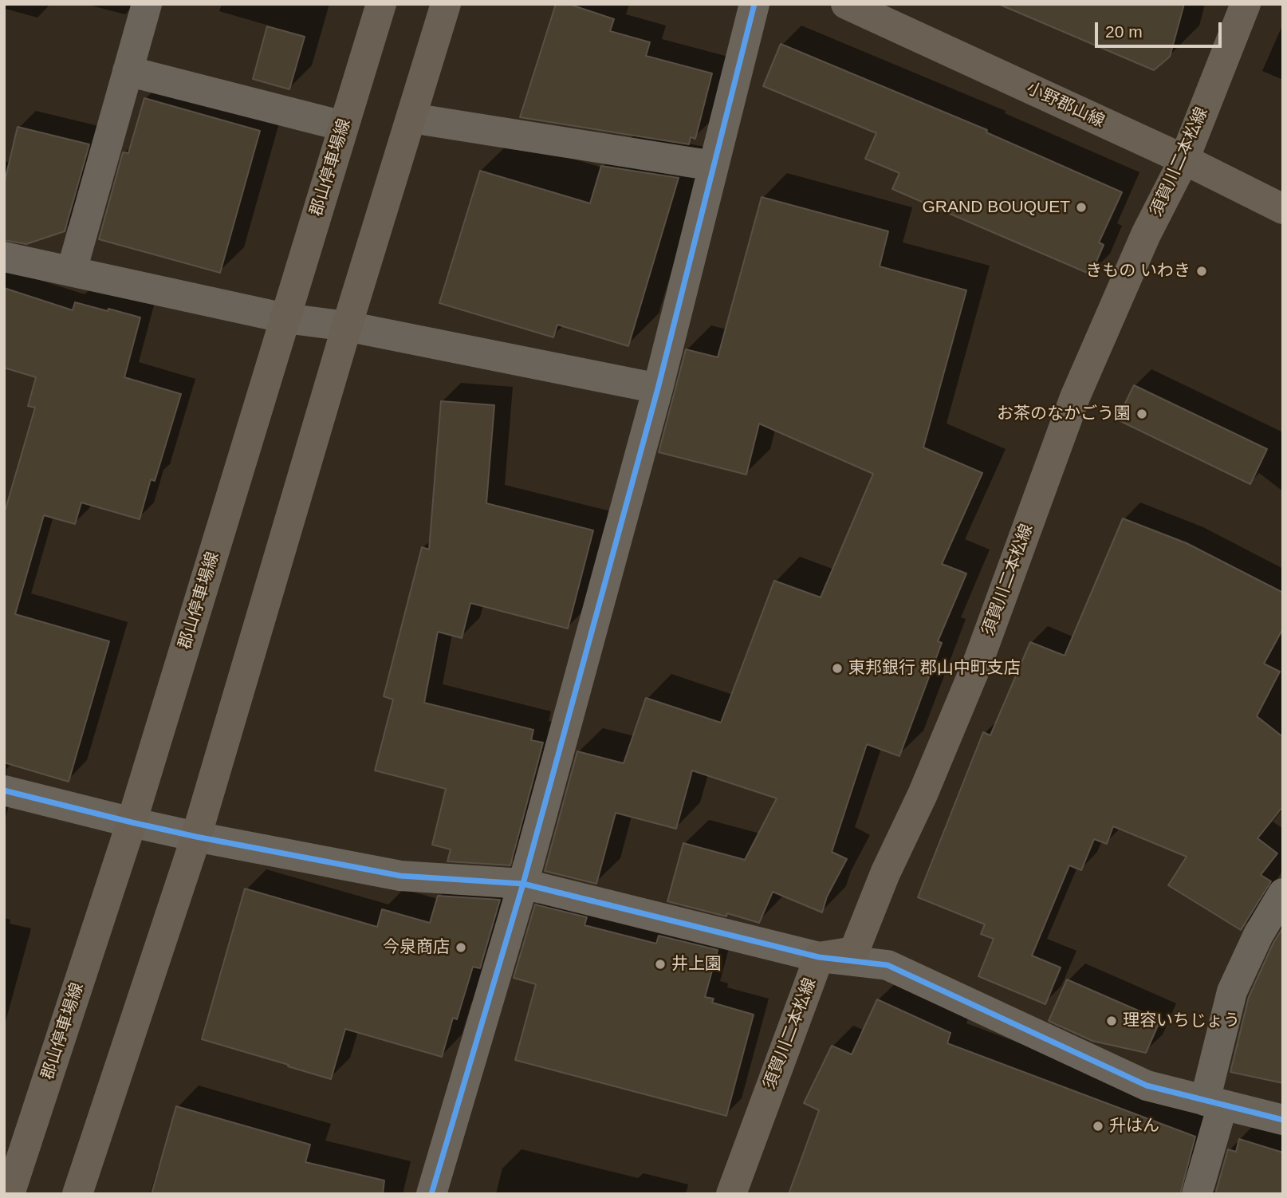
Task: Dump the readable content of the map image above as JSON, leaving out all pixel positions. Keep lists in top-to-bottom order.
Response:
{
  "streets": {
    "main road": ["小野郡山線", "須賀川二本松線", "郡山停車場線"]
  },
  "crossings": [
    ["小野郡山線", "須賀川二本松線"]
  ],
  "places": [
    "GRAND BOUQUET",
    "きもの いわき",
    "お茶のなかごう園",
    "東邦銀行 郡山中町支店",
    "今泉商店",
    "井上園",
    "理容いちじょう",
    "升はん"
  ],
  "scale_bar": "20 m"
}
